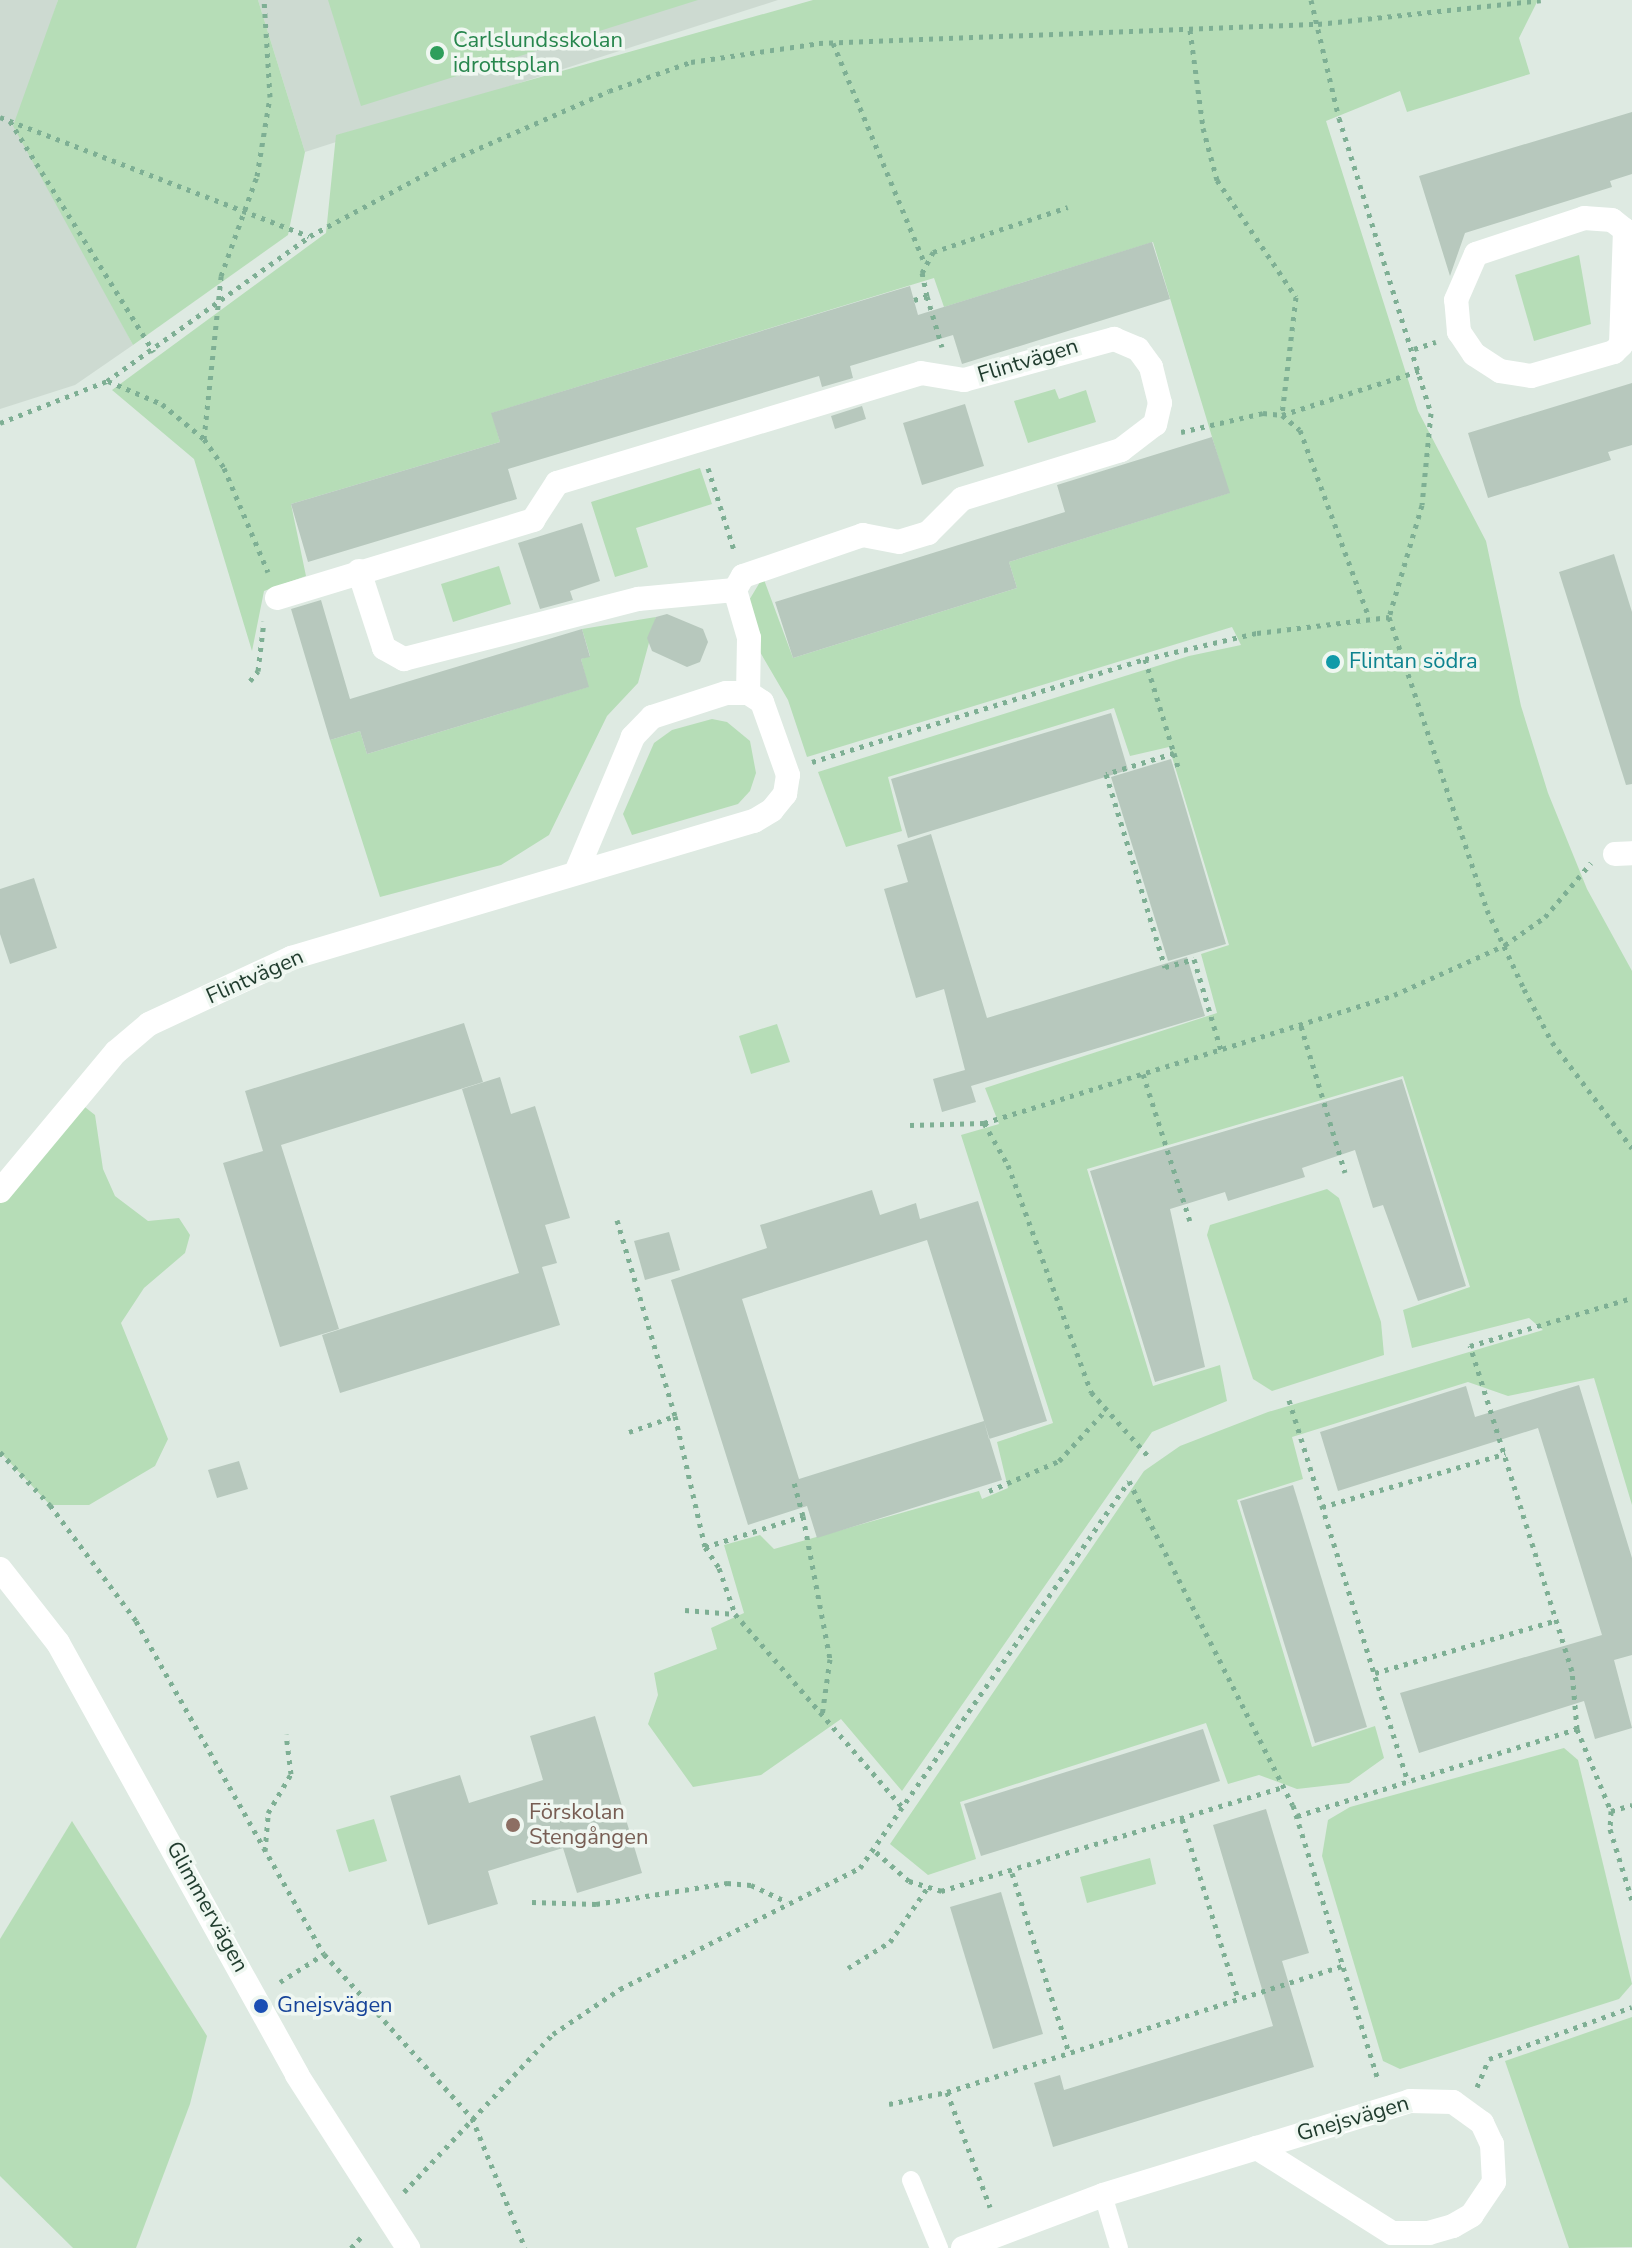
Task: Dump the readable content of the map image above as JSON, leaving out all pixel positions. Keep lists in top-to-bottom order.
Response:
{
  "streets": {
    "street": ["Flintvägen", "Glimmervägen", "Gnejsvägen"]
  },
  "places": [
    "Carlslundsskolan idrottsplan",
    "Flintan södra",
    "Förskolan Stengången",
    "Gnejsvägen"
  ]
}
